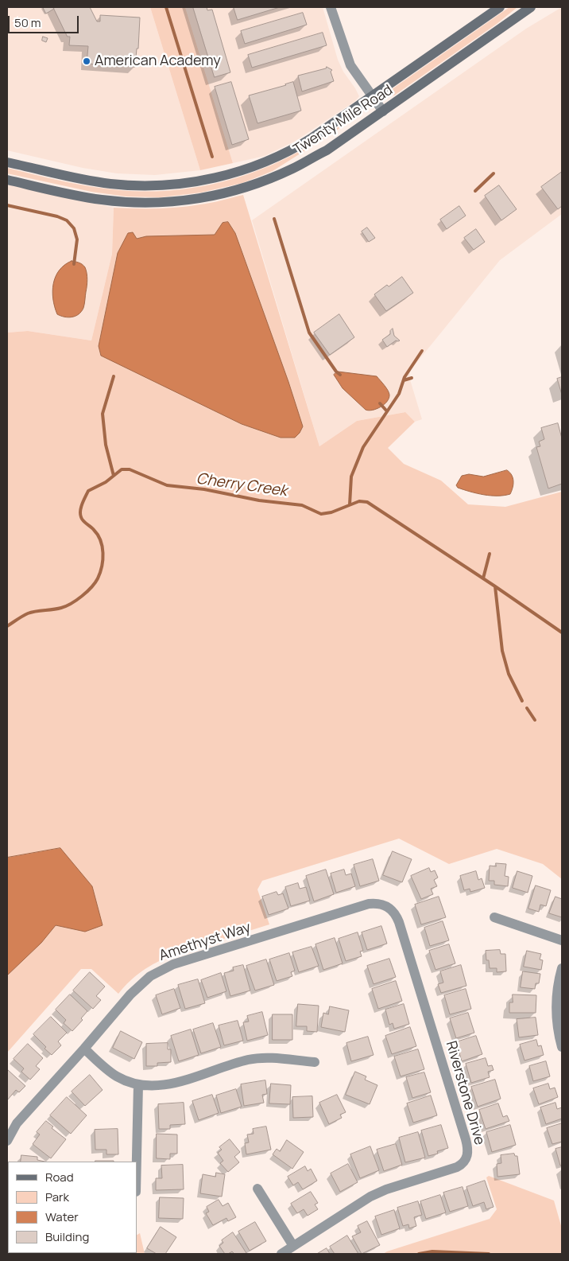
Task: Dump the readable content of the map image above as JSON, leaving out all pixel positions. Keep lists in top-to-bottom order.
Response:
{
  "streets": {
    "main road": ["Twenty Mile Road"],
    "street": ["Amethyst Way", "Riverstone Drive"]
  },
  "crossings": [
    ["Amethyst Way", "Riverstone Drive"]
  ],
  "water": ["Cherry Creek"],
  "places": ["American Academy"],
  "legend": [
    "Road",
    "Park",
    "Water",
    "Building"
  ],
  "scale_bar": "50 m"
}
